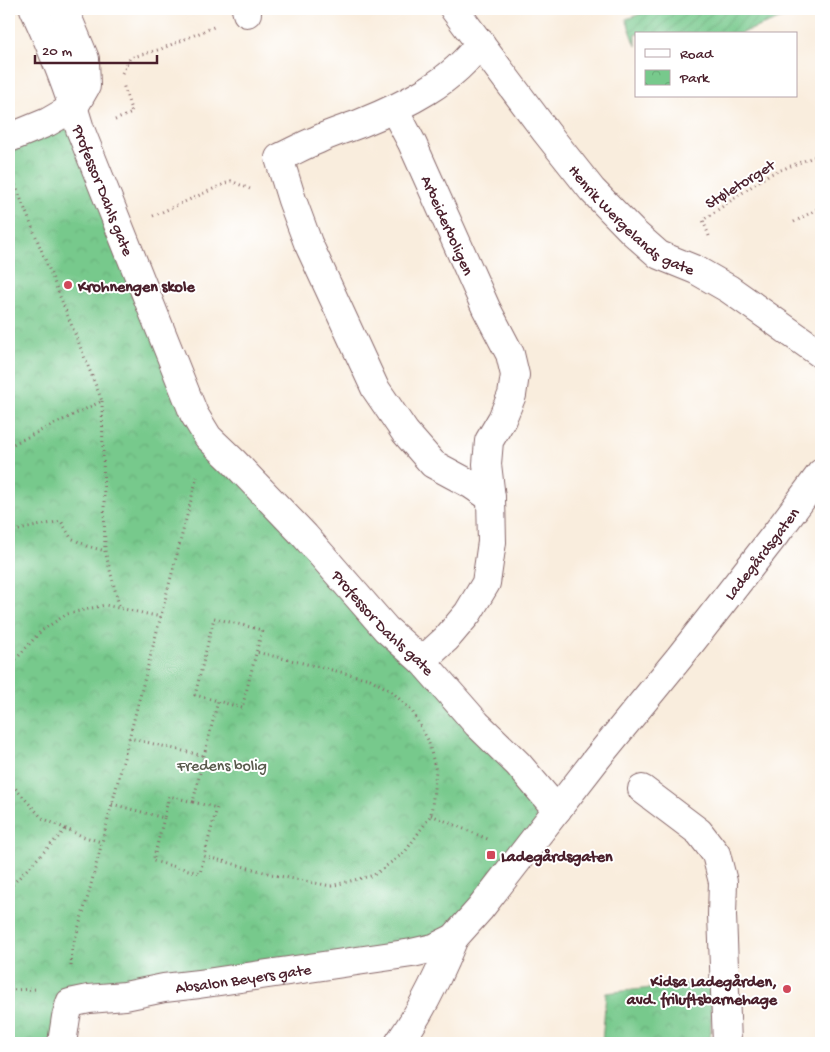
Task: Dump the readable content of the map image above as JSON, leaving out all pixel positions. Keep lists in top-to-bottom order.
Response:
{
  "streets": {
    "street": [
      "Professor Dahls gate",
      "Henrik Wergelands gate",
      "Arbeiderboligen",
      "Ladegårdsgaten",
      "Absalon Beyers gate"
    ],
    "path": ["Støletorget"]
  },
  "crossings": [
    ["Støletorget", "Henrik Wergelands gate"],
    ["Professor Dahls gate", "Arbeiderboligen"],
    ["Professor Dahls gate", "Ladegårdsgaten"],
    ["Ladegårdsgaten", "Absalon Beyers gate"]
  ],
  "parks": ["Fredens bolig"],
  "places": {
    "other": ["Krohnengen skole", "Kidsa Ladegården, avd. friluftsbarnehage"],
    "transit": ["Ladegårdsgaten"]
  },
  "legend": ["Road", "Park"],
  "scale_bar": "20 m"
}
